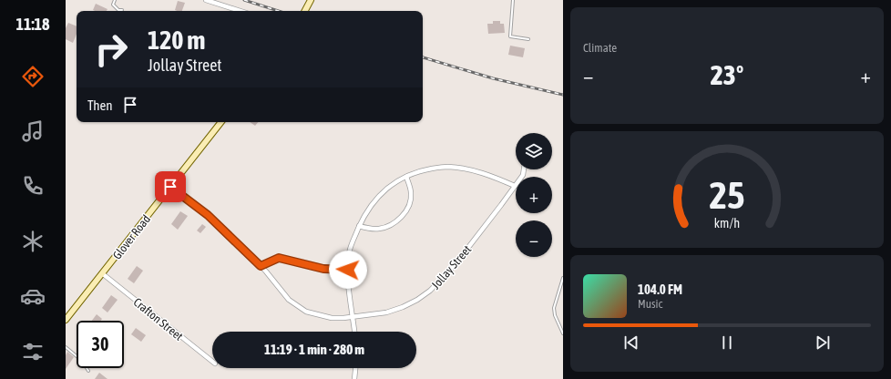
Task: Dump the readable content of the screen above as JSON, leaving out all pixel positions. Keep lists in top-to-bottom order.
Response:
{
  "streets": {
    "street": ["Glover Road", "Jollay Street", "Crafton Street"]
  },
  "crossings": [
    ["Glover Road", "Jollay Street"],
    ["Glover Road", "Crafton Street"]
  ],
  "page": {
    "tabs": "11:18",
    "tile": "Climate",
    "turn": ["120 m", "Jollay Street"],
    "heat": ["−", "23°", "+"],
    "then": "Then",
    "map_buttons": ["+", "−"],
    "song": ["104.0 FM", "Music"],
    "limit": "30",
    "trip": "11:19 · 1 min · 280 m",
    "gauge": ["25", "km/h"]
  }
}
